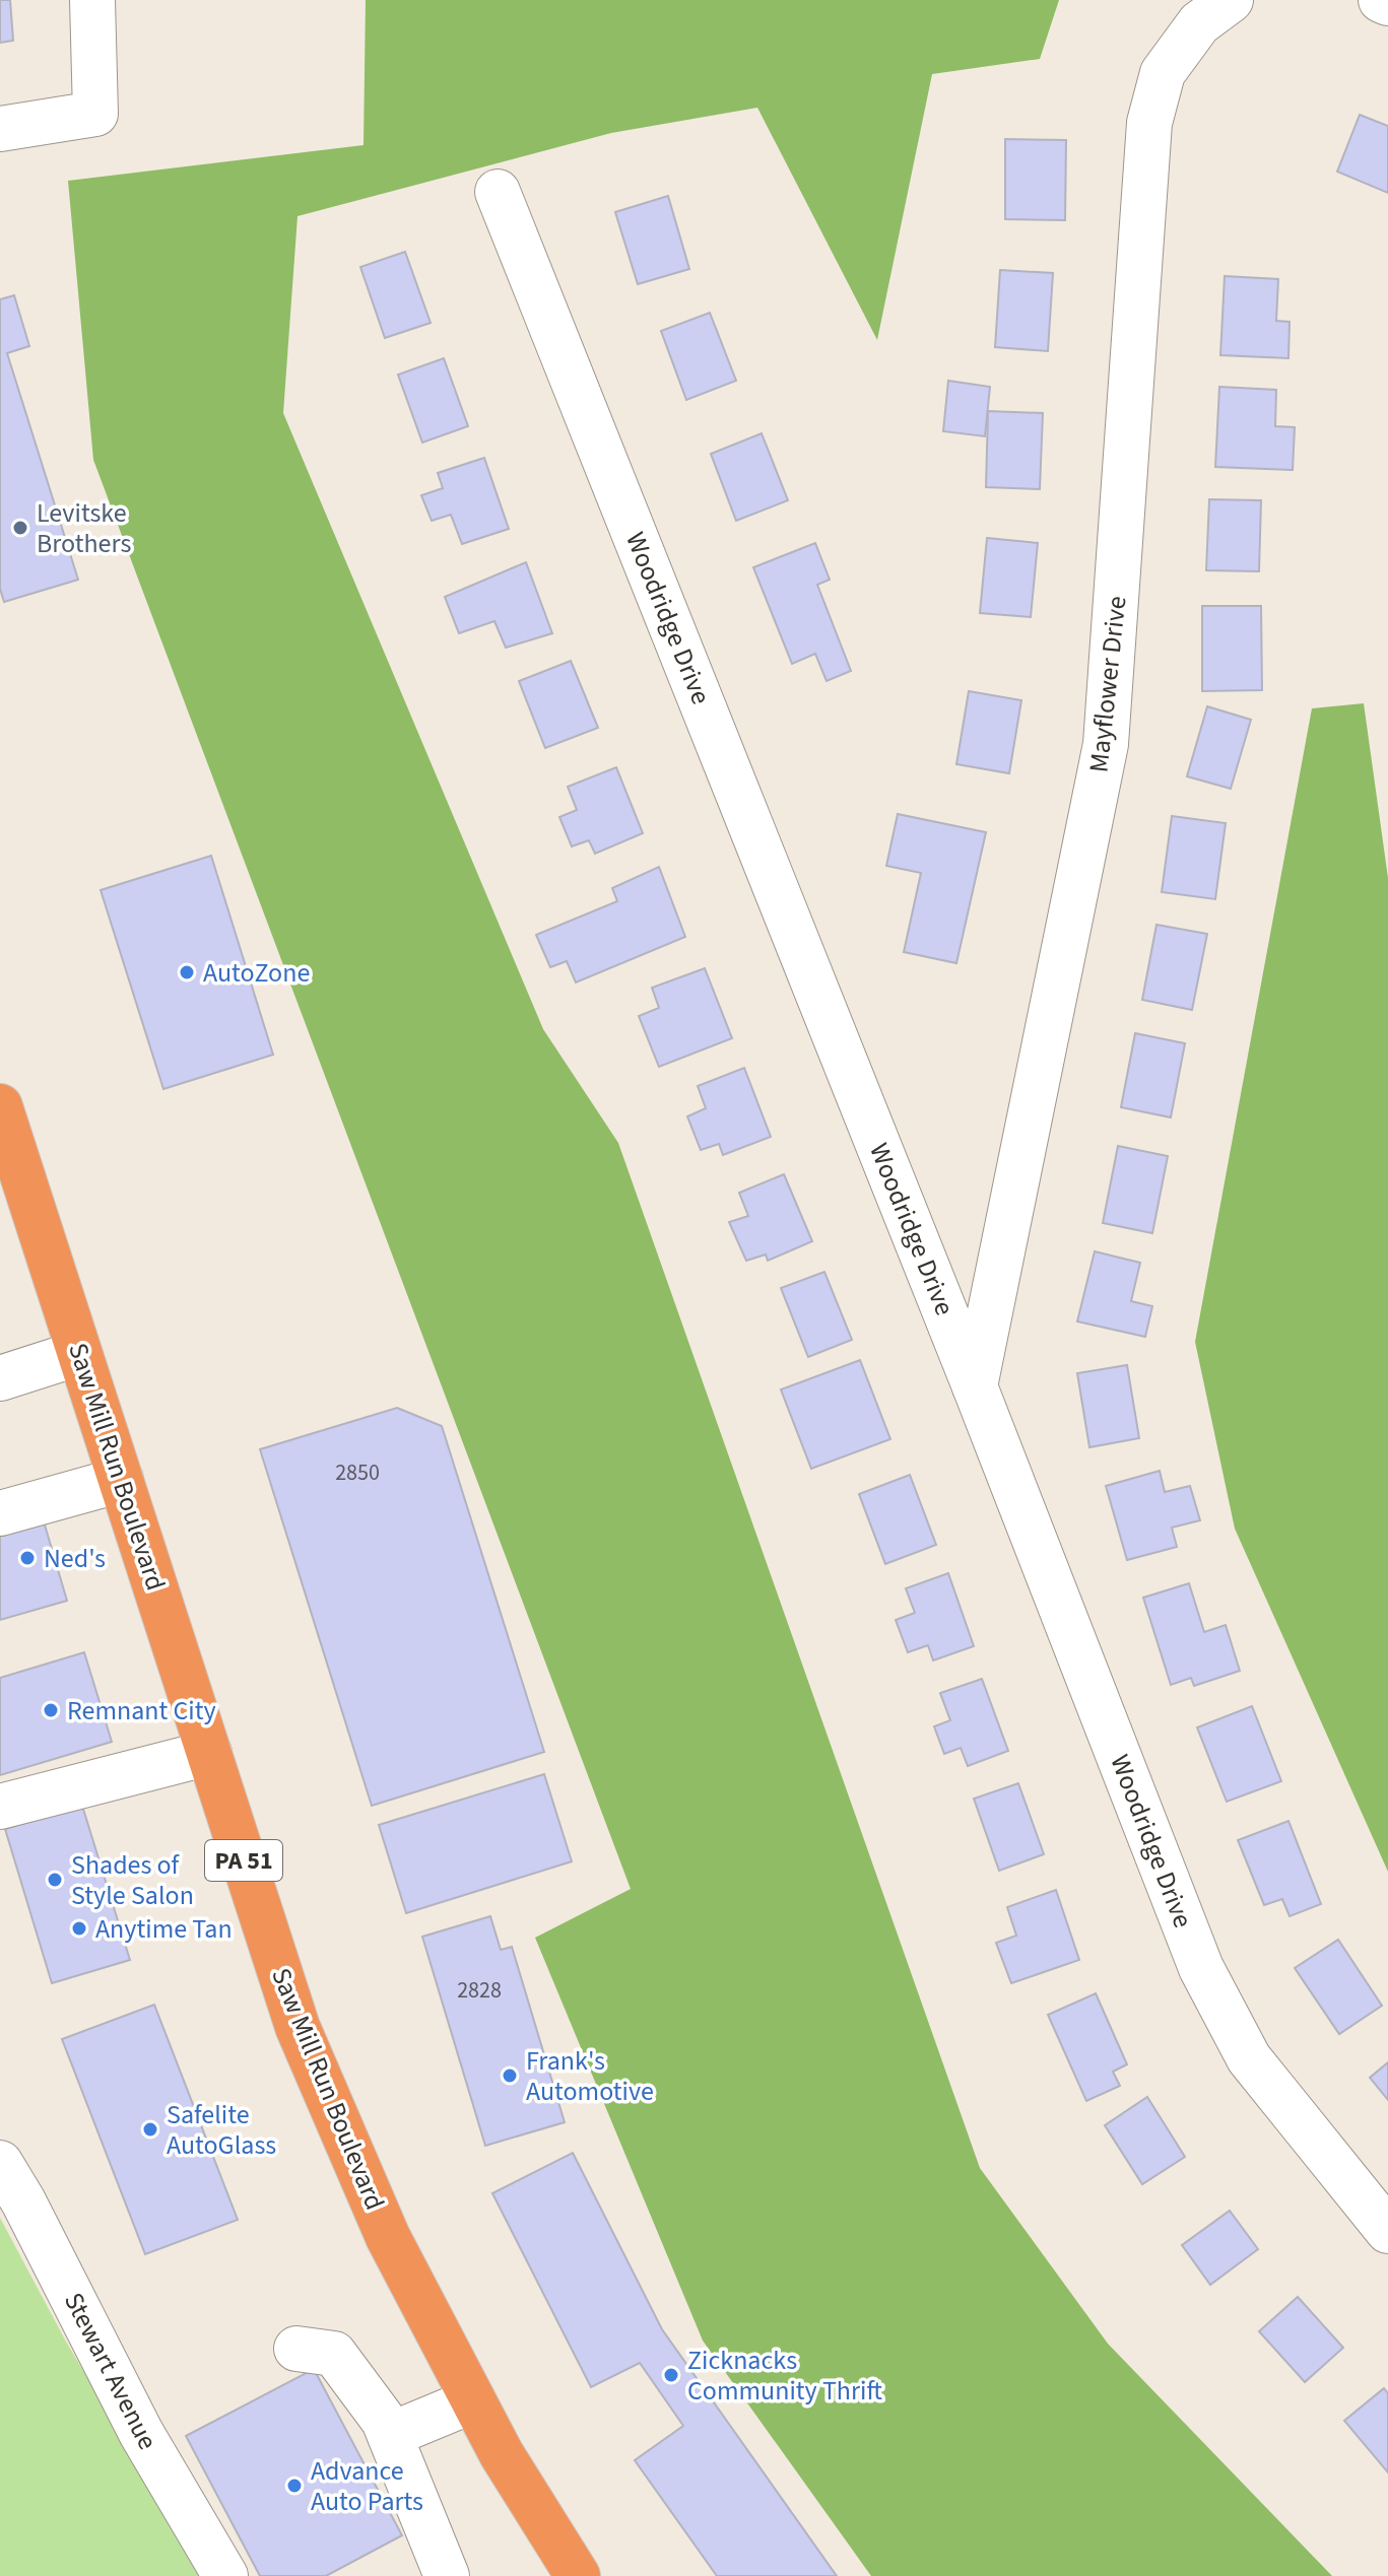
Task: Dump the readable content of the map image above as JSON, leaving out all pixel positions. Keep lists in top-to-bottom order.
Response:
{
  "streets": {
    "highway": ["Saw Mill Run Boulevard", "PA 51"],
    "street": ["Woodridge Drive", "Mayflower Drive", "Stewart Avenue"]
  },
  "crossings": [
    ["Woodridge Drive", "Mayflower Drive"]
  ],
  "places": [
    "Levitske Brothers",
    "AutoZone",
    "Ned's",
    "Remnant City",
    "Shades of Style Salon",
    "Anytime Tan",
    "Frank's Automotive",
    "Safelite AutoGlass",
    "Zicknacks Community Thrift",
    "Advance Auto Parts"
  ],
  "house_numbers": ["2850", "2828"]
}
